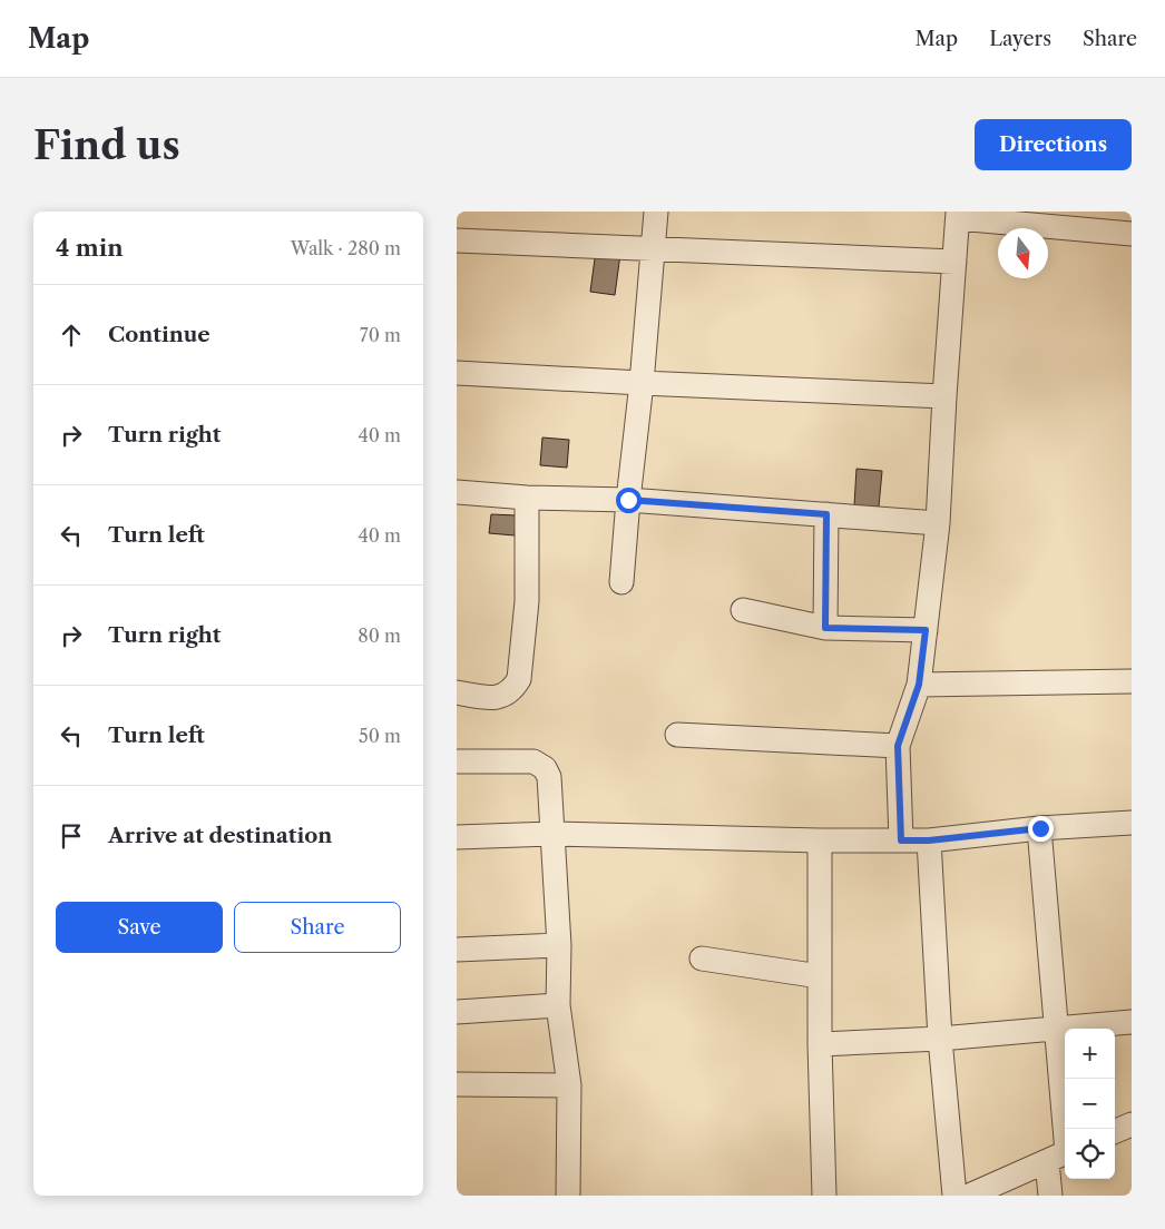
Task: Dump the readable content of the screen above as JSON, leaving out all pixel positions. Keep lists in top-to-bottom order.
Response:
{
  "north": "bottom",
  "page": {
    "header": "Map",
    "nav": ["Map", "Layers", "Share"],
    "buttons": [
      "Directions",
      ["Save", "Share"]
    ],
    "title": "Find us",
    "heading": ["4 min", "Walk · 280 m"],
    "list": [
      ["Continue", "70 m"],
      ["Turn right", "40 m"],
      ["Turn left", "40 m"],
      ["Turn right", "80 m"],
      ["Turn left", "50 m"],
      "Arrive at destination"
    ],
    "map_buttons": ["+", "−"]
  }
}
